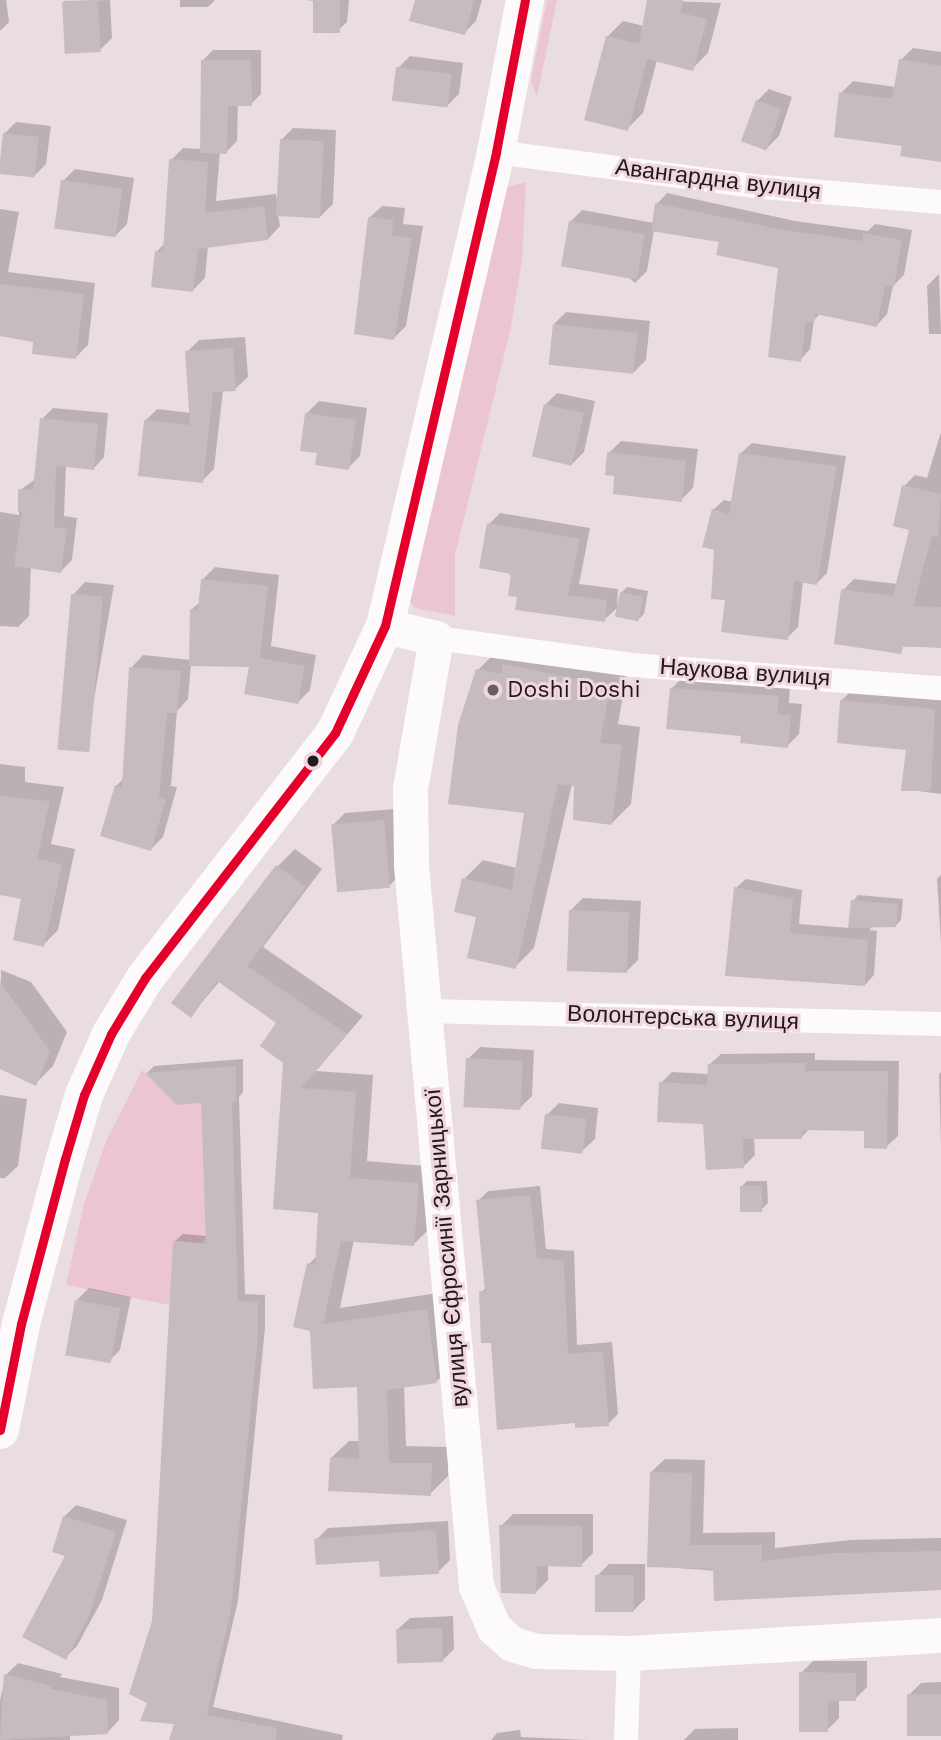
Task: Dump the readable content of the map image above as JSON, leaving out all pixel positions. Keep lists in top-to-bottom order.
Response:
{
  "streets": {
    "street": [
      "Авангардна вулиця",
      "Наукова вулиця",
      "Волонтерська вулиця",
      "вулиця Єфросинії Зарницької"
    ]
  },
  "crossings": [
    ["Наукова вулиця", "вулиця Єфросинії Зарницької"],
    ["Волонтерська вулиця", "вулиця Єфросинії Зарницької"]
  ],
  "places": ["Doshi Doshi"]
}
